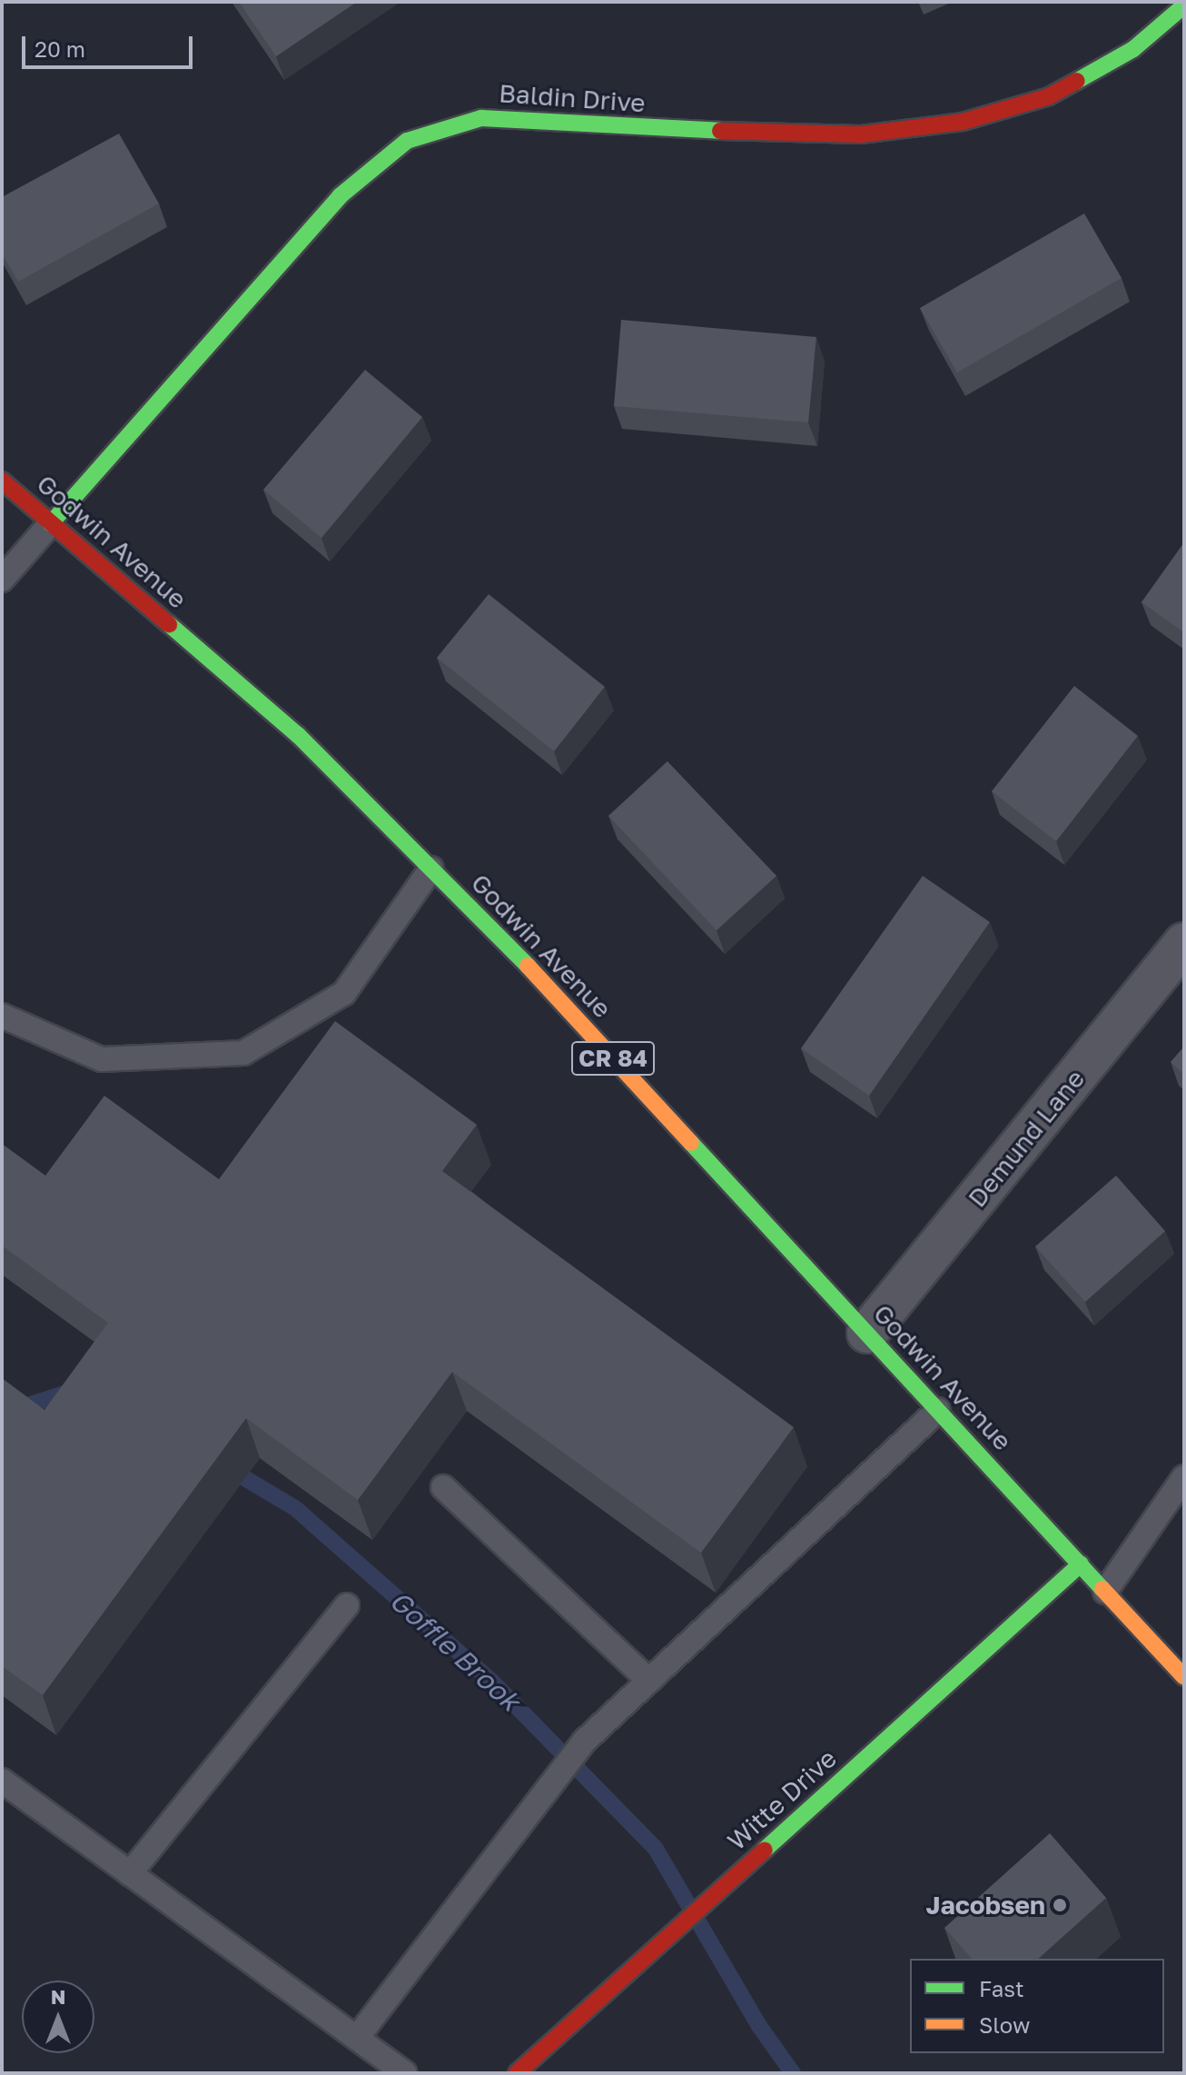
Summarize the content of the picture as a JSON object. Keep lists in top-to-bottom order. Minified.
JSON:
{"streets":{"street":["Baldin Drive","Godwin Avenue","CR 84","Demund Lane","Witte Drive"]},"crossings":[["Baldin Drive","Godwin Avenue"],["Godwin Avenue","Demund Lane"],["Godwin Avenue","Witte Drive"]],"water":["Goffle Brook"],"places":["Jacobsen"],"legend":["Fast","Slow"],"scale_bar":"20 m","north":"top"}
